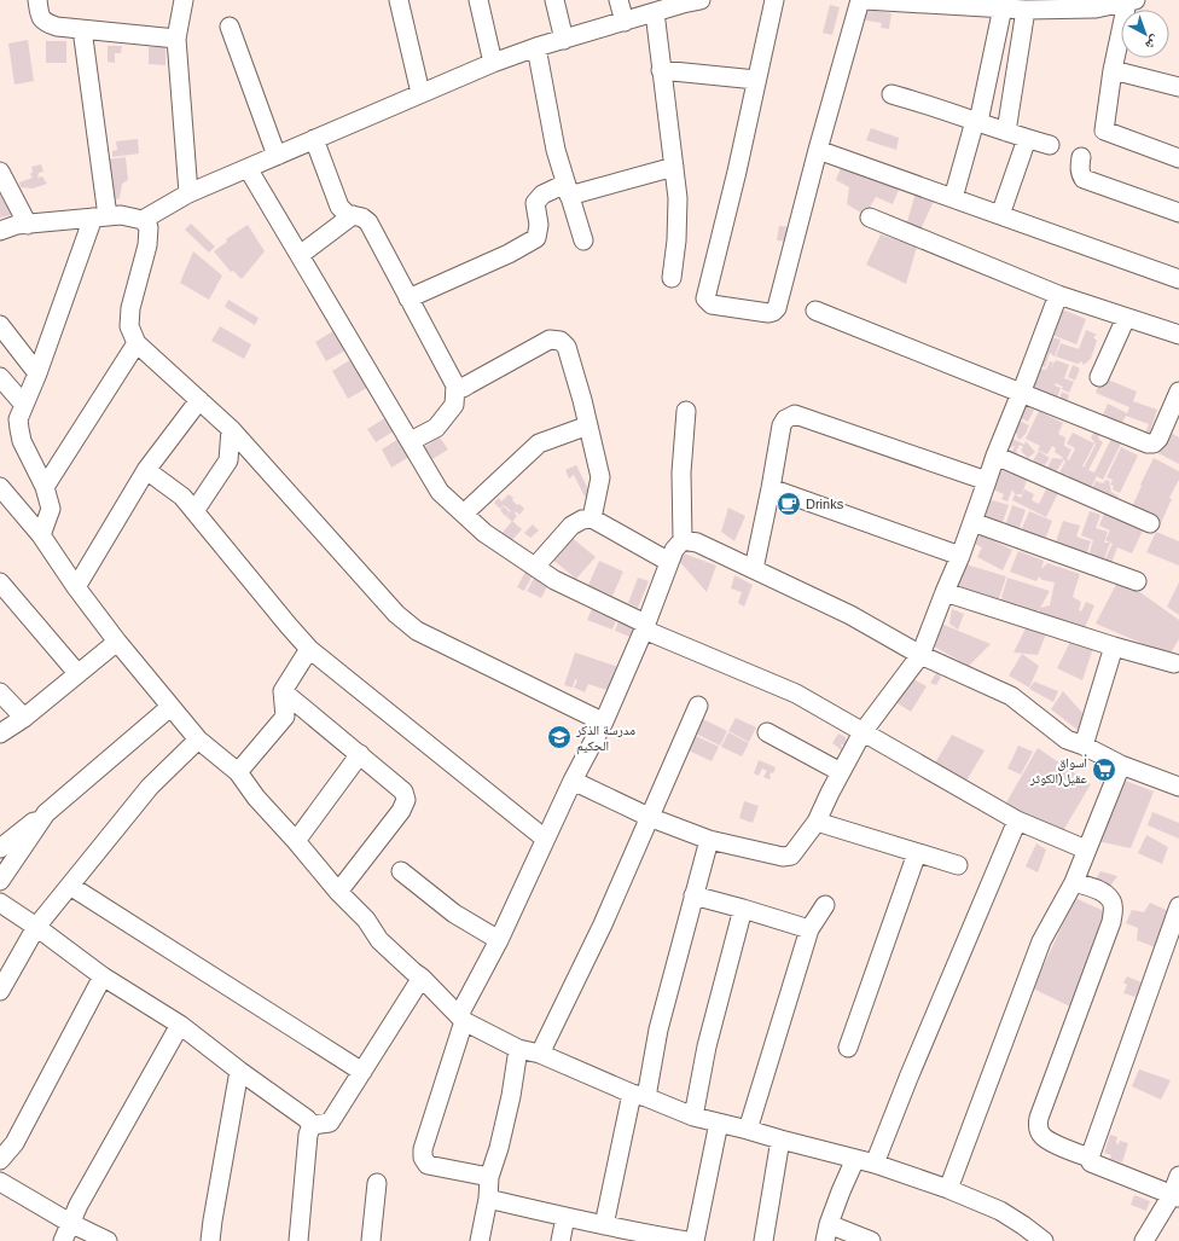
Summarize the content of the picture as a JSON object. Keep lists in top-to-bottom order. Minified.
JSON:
{"places":{"cafe":["Drinks"],"school or university":["مدرسة الذكر الحكيم"],"supermarket":["أسواق عقيل(الكوثر"]},"north":"bottom right"}
